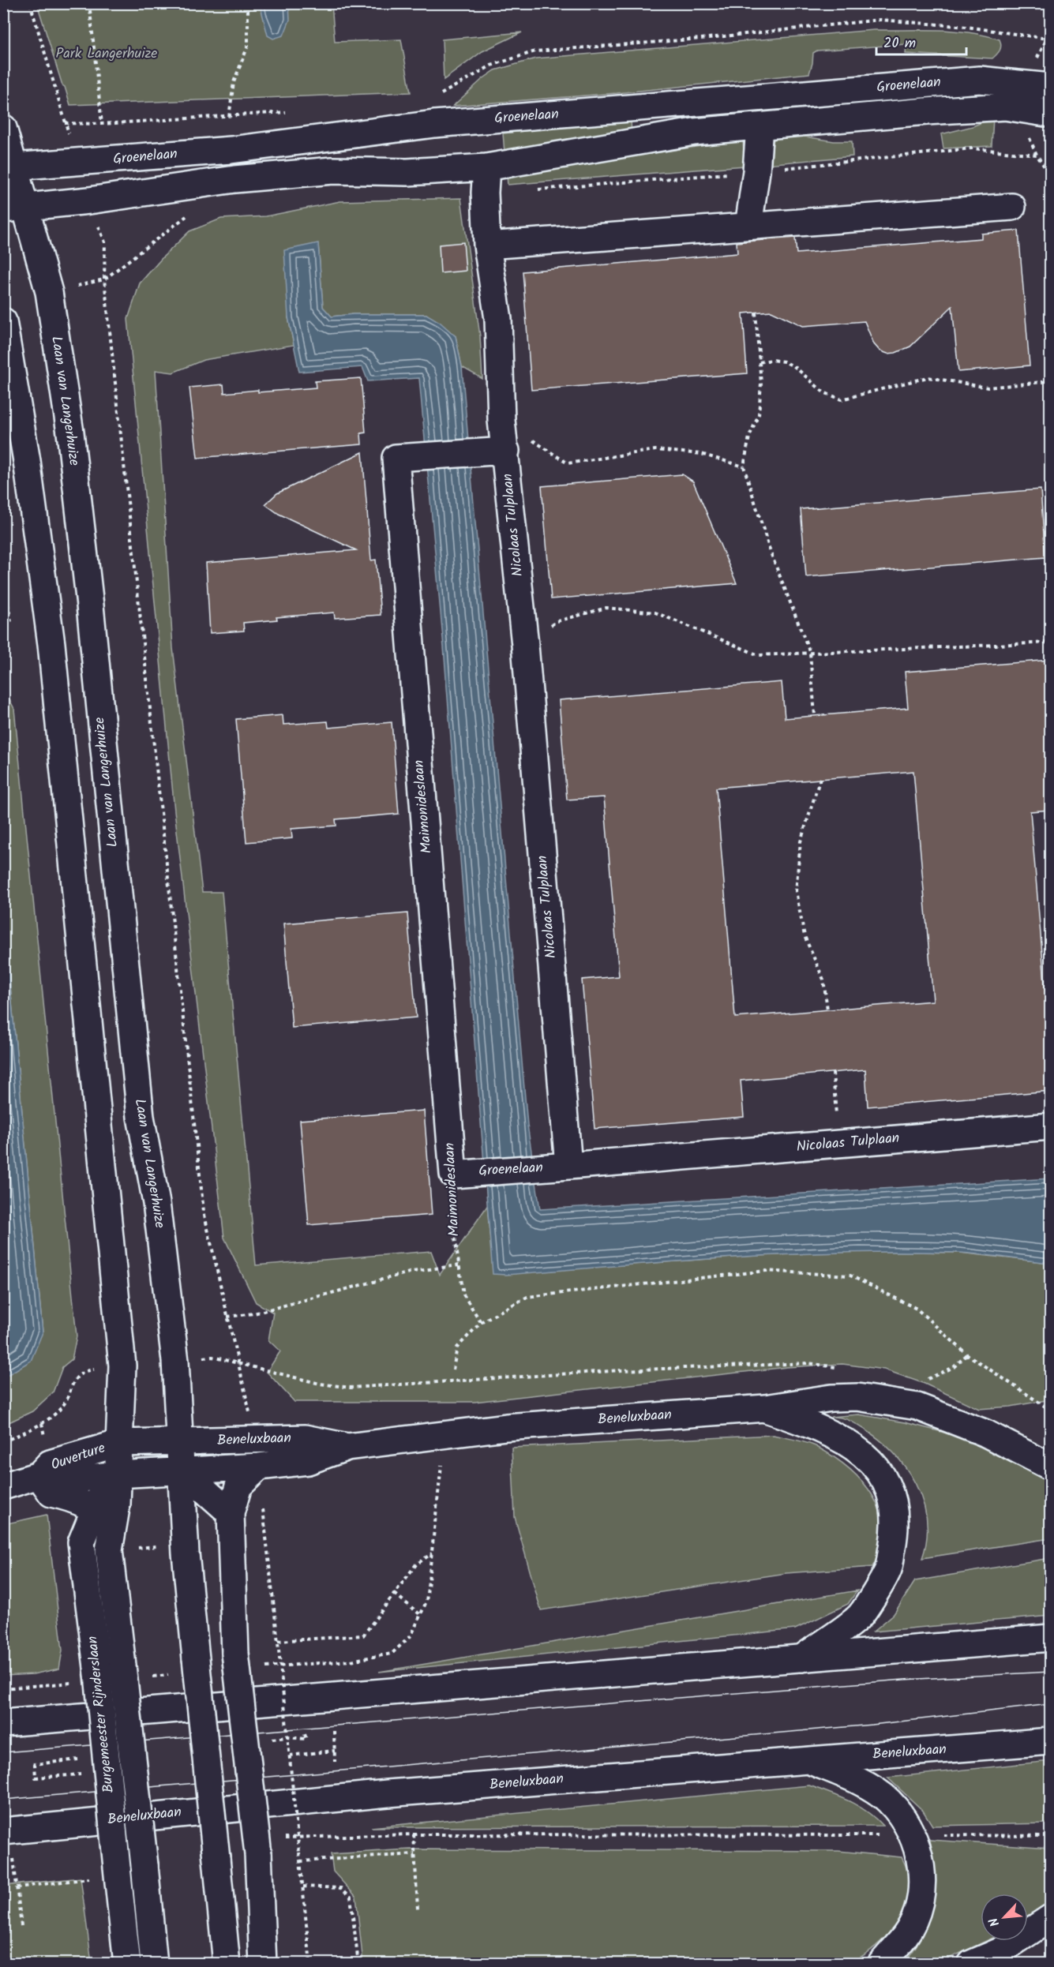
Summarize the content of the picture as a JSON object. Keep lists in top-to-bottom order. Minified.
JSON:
{"streets":{"main road":["Groenelaan","Laan van Langerhuize","Nicolaas Tulplaan","Maimonideslaan","Beneluxbaan","Ouverture","Burgemeester Rijnderslaan"]},"crossings":[["Groenelaan","Laan van Langerhuize"],["Groenelaan","Nicolaas Tulplaan"],["Groenelaan","Maimonideslaan"],["Laan van Langerhuize","Beneluxbaan"],["Nicolaas Tulplaan","Maimonideslaan"],["Beneluxbaan","Ouverture"],["Beneluxbaan","Burgemeester Rijnderslaan"],["Ouverture","Burgemeester Rijnderslaan"]],"parks":["Park Langerhuize"],"scale_bar":"20 m","north":"bottom left"}
